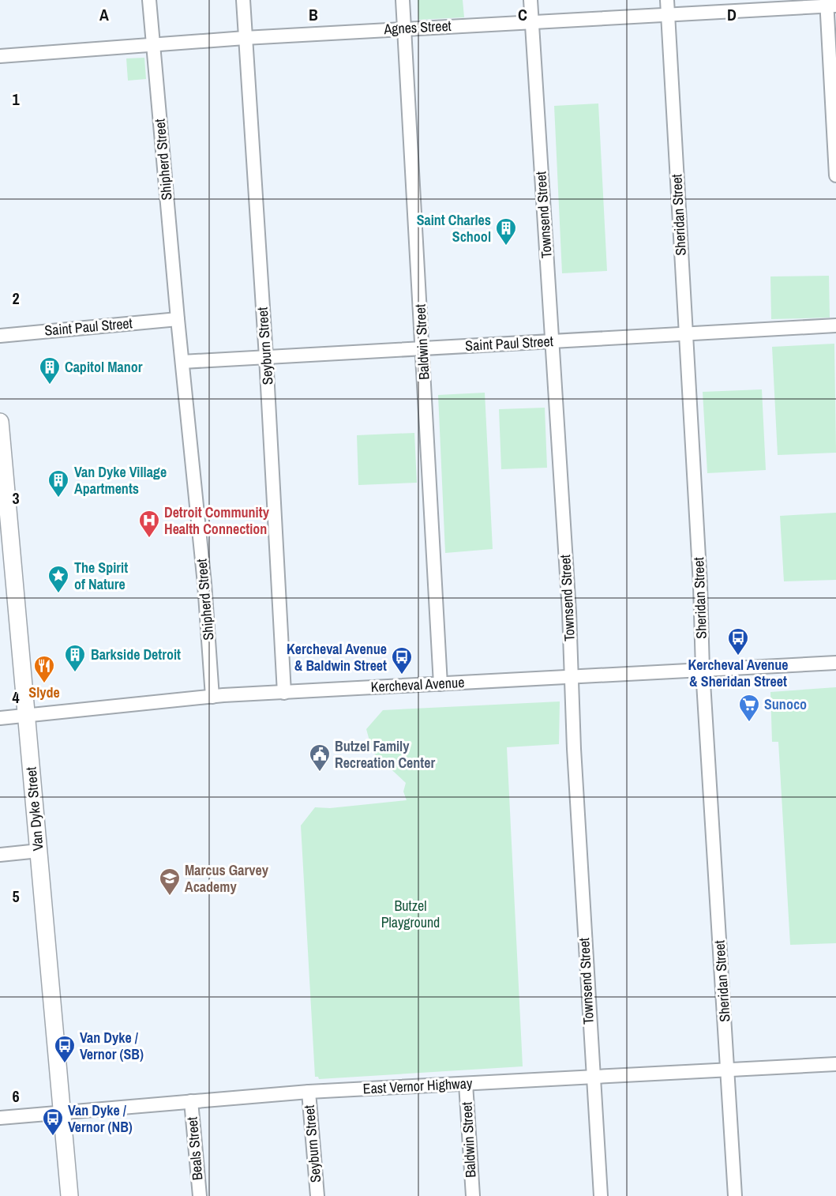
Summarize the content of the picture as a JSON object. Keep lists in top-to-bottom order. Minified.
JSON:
{"streets":{"main road":["Van Dyke Street"],"street":["Agnes Street","Shipherd Street","Townsend Street","Sheridan Street","Saint Paul Street","Baldwin Street","Seyburn Street","Kercheval Avenue","East Vernor Highway","Beals Street"]},"crossings":[["Agnes Street","Shipherd Street"],["Agnes Street","Townsend Street"],["Agnes Street","Sheridan Street"],["Agnes Street","Baldwin Street"],["Agnes Street","Seyburn Street"],["Shipherd Street","Saint Paul Street"],["Shipherd Street","Kercheval Avenue"],["Townsend Street","Saint Paul Street"],["Townsend Street","Kercheval Avenue"],["Townsend Street","East Vernor Highway"],["Sheridan Street","Saint Paul Street"],["Sheridan Street","Kercheval Avenue"],["Sheridan Street","East Vernor Highway"],["Saint Paul Street","Baldwin Street"],["Saint Paul Street","Seyburn Street"],["Baldwin Street","Kercheval Avenue"],["Baldwin Street","East Vernor Highway"],["Seyburn Street","Kercheval Avenue"],["Seyburn Street","East Vernor Highway"],["Kercheval Avenue","Van Dyke Street"],["Van Dyke Street","East Vernor Highway"],["East Vernor Highway","Beals Street"]],"parks":["Butzel Playground"],"places":{"building":["Saint Charles School","Capitol Manor","Van Dyke Village Apartments","Barkside Detroit"],"hospital":["Detroit Community Health Connection"],"place":["The Spirit of Nature"],"bus stop":["Kercheval Avenue & Sheridan Street","Kercheval Avenue & Baldwin Street","Van Dyke / Vernor (SB)","Van Dyke / Vernor (NB)"],"restaurant":["Slyde"],"supermarket":["Sunoco"],"public building":["Butzel Family Recreation Center"],"school or university":["Marcus Garvey Academy"]},"grid":{"columns":["A","B","C","D"],"rows":["1","2","3","4","5","6"]}}
